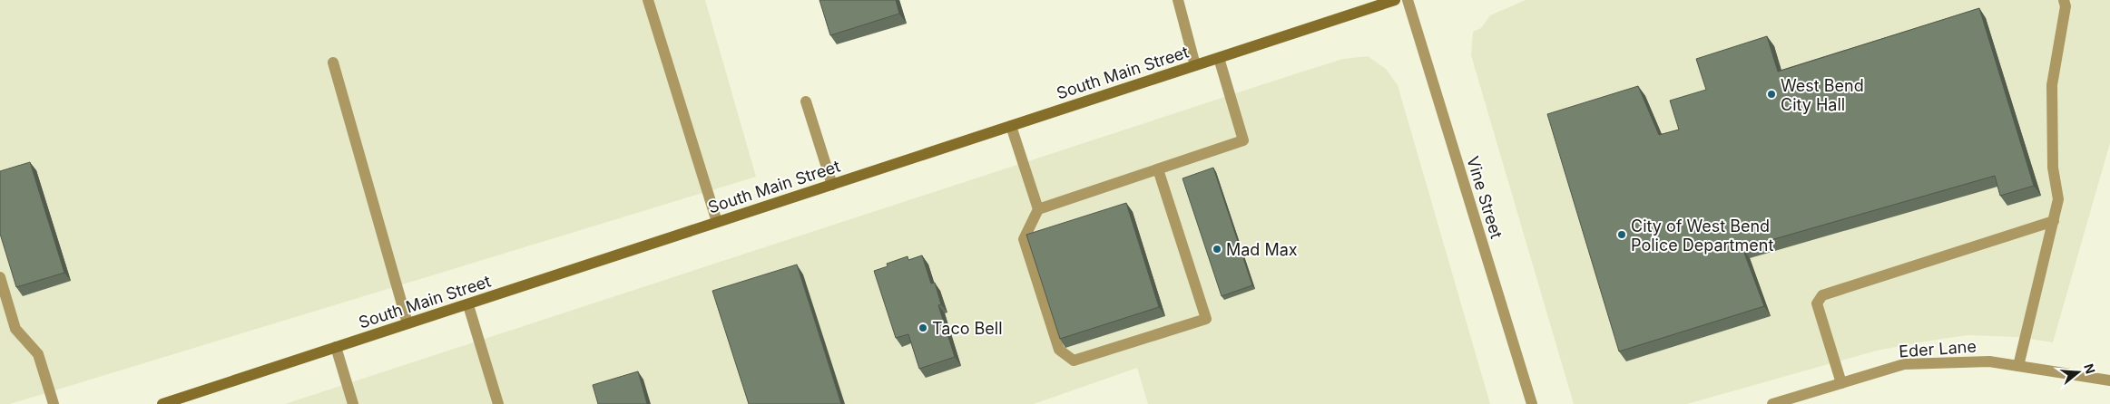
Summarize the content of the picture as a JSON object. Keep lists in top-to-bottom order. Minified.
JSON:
{"streets":{"main road":["South Main Street"],"street":["Vine Street","Eder Lane"]},"places":["West Bend City Hall","City of West Bend Police Department","Mad Max","Taco Bell"],"north":"right"}
